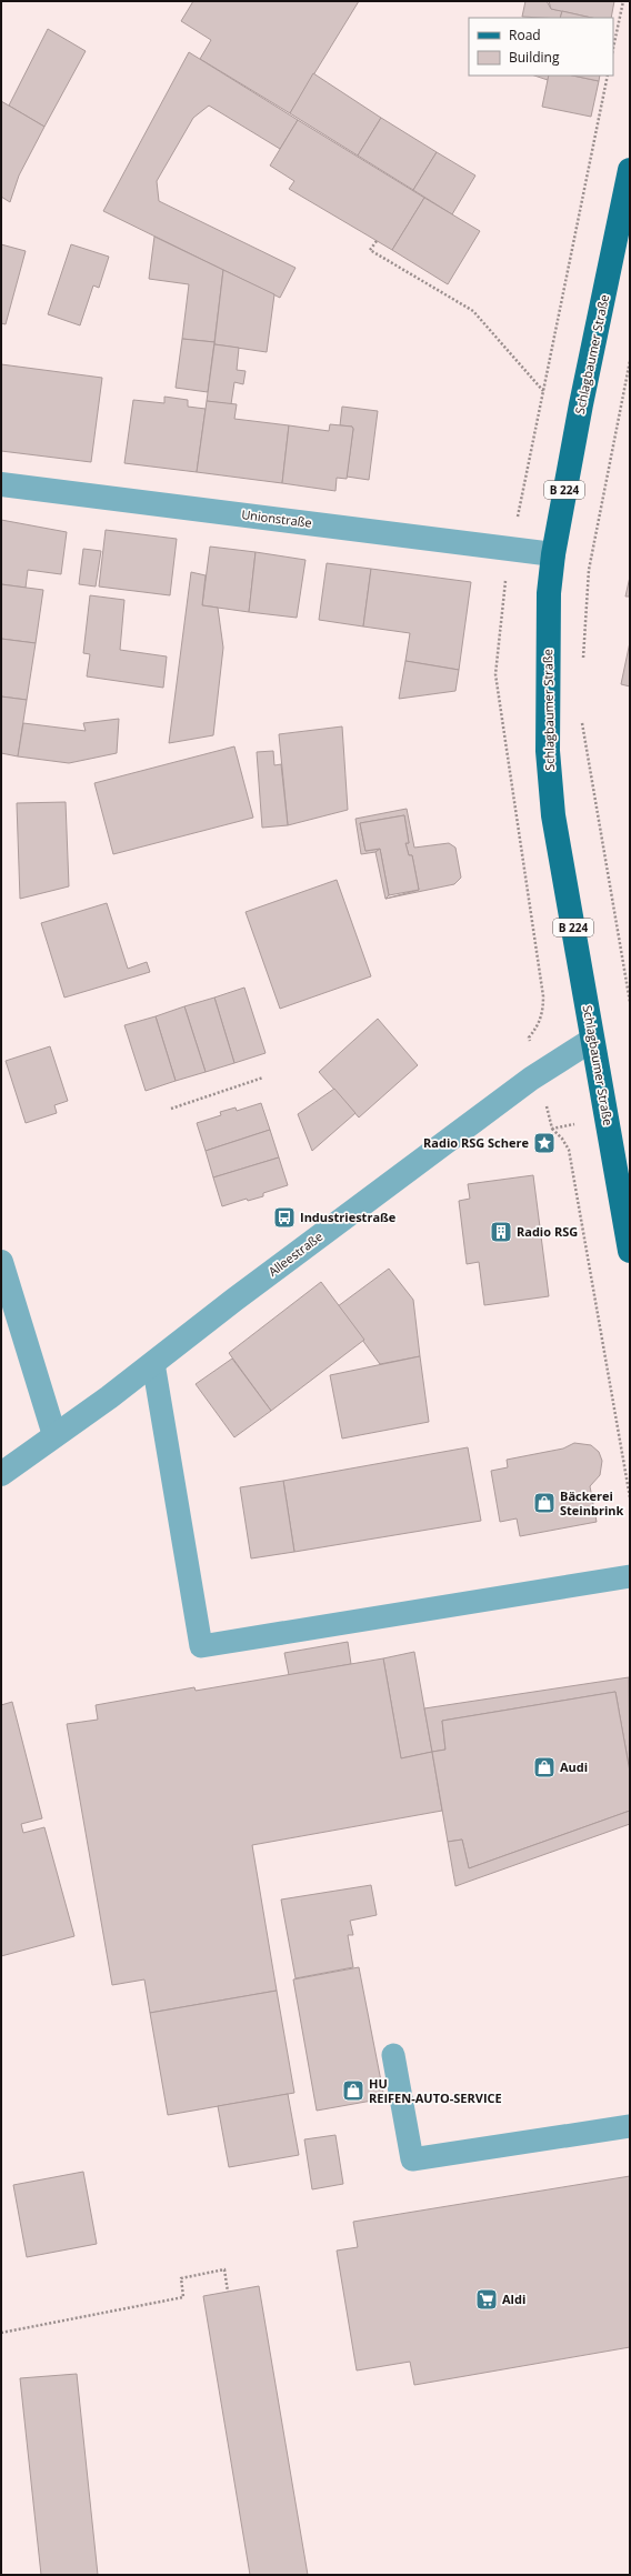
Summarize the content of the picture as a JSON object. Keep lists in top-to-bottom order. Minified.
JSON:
{"streets":{"main road":["Schlagbaumer Straße","B 224"],"street":["Unionstraße","Alleestraße"]},"crossings":[["Schlagbaumer Straße","Unionstraße"],["Schlagbaumer Straße","Alleestraße"]],"places":{"place":["Radio RSG Schere"],"bus stop":["Industriestraße"],"building":["Radio RSG"],"shop":["Bäckerei Steinbrink","Audi","HU REIFEN-AUTO-SERVICE"],"supermarket":["Aldi"]},"legend":["Road","Building"]}
